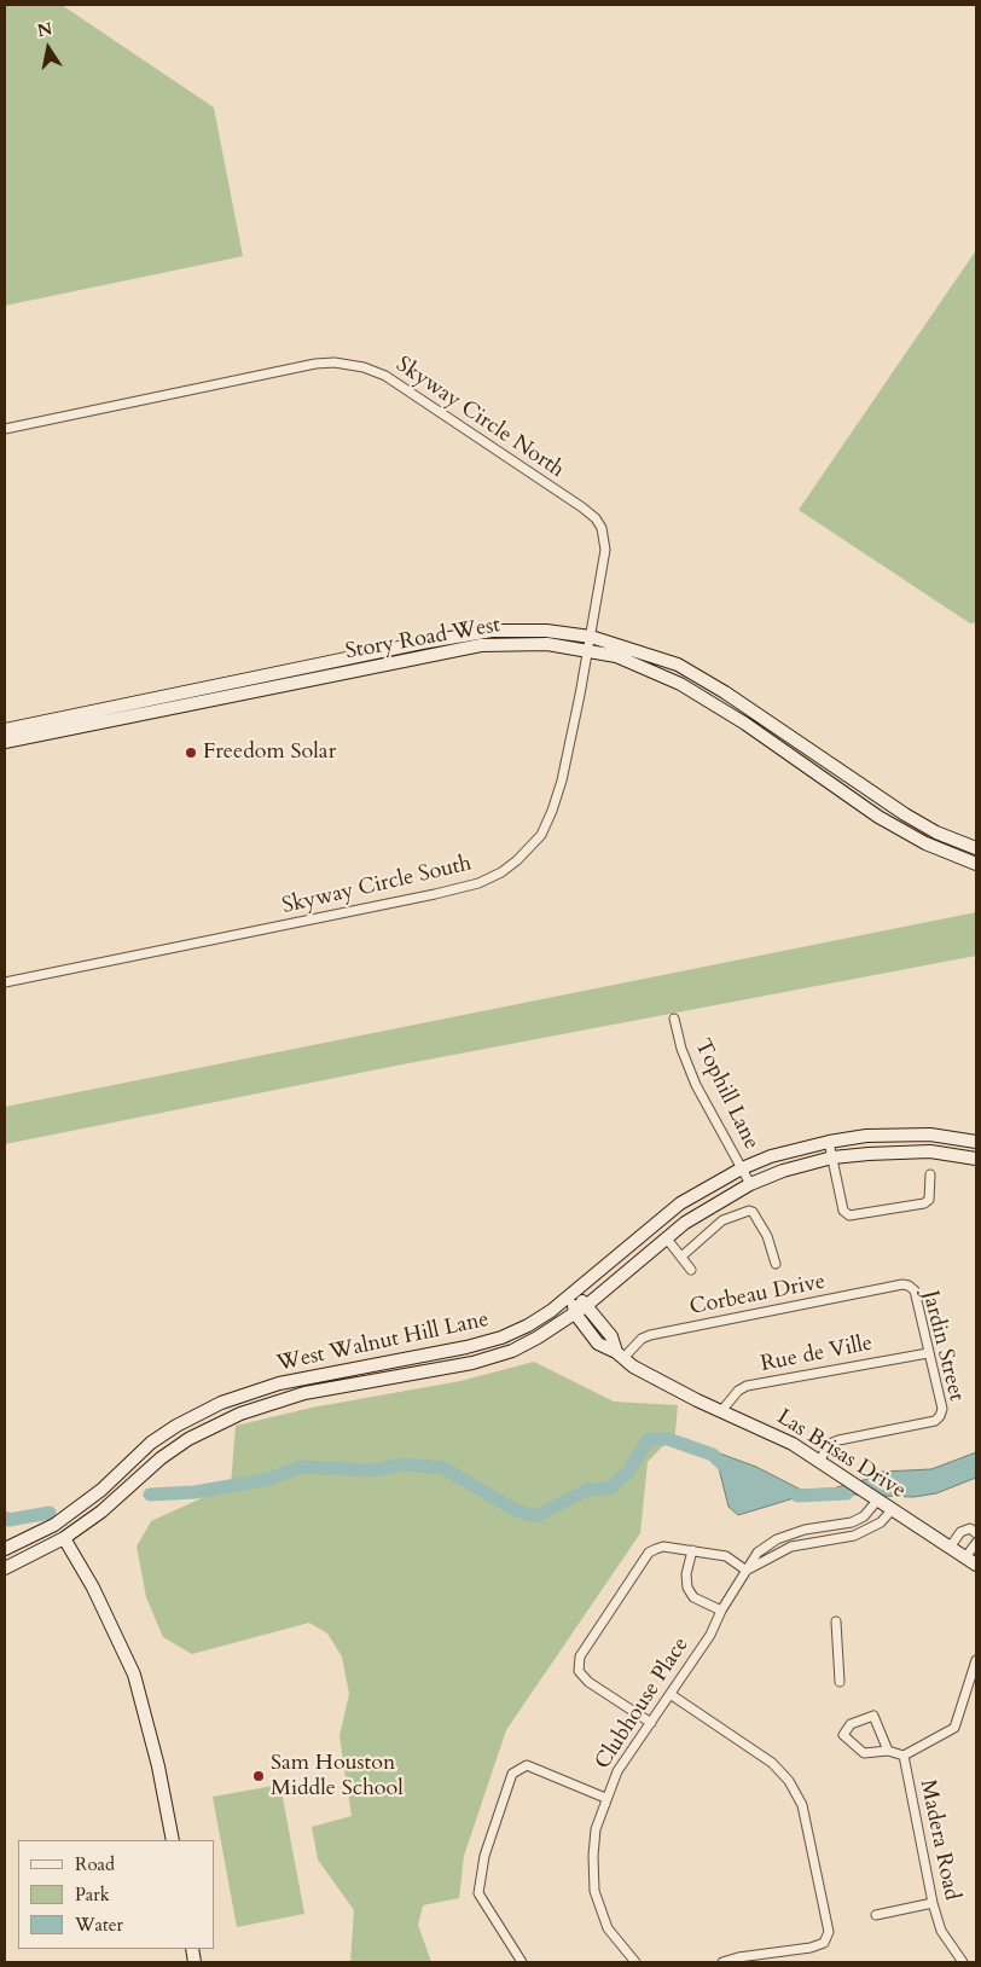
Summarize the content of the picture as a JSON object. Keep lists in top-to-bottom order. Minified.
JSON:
{"streets":{"street":["Skyway Circle North","Story Road West","Skyway Circle South","Tophill Lane","Corbeau Drive","West Walnut Hill Lane","Jardin Street","Rue de Ville","Las Brisas Drive","Clubhouse Place","Madera Road"]},"crossings":[["Skyway Circle North","Story Road West"],["Skyway Circle North","Skyway Circle South"],["Story Road West","Skyway Circle South"],["Tophill Lane","West Walnut Hill Lane"],["Corbeau Drive","Jardin Street"],["Corbeau Drive","Las Brisas Drive"],["West Walnut Hill Lane","Las Brisas Drive"],["Jardin Street","Rue de Ville"],["Jardin Street","Las Brisas Drive"],["Rue de Ville","Las Brisas Drive"],["Las Brisas Drive","Clubhouse Place"]],"places":["Freedom Solar","Sam Houston Middle School"],"legend":["Road","Park","Water"],"north":"top"}
